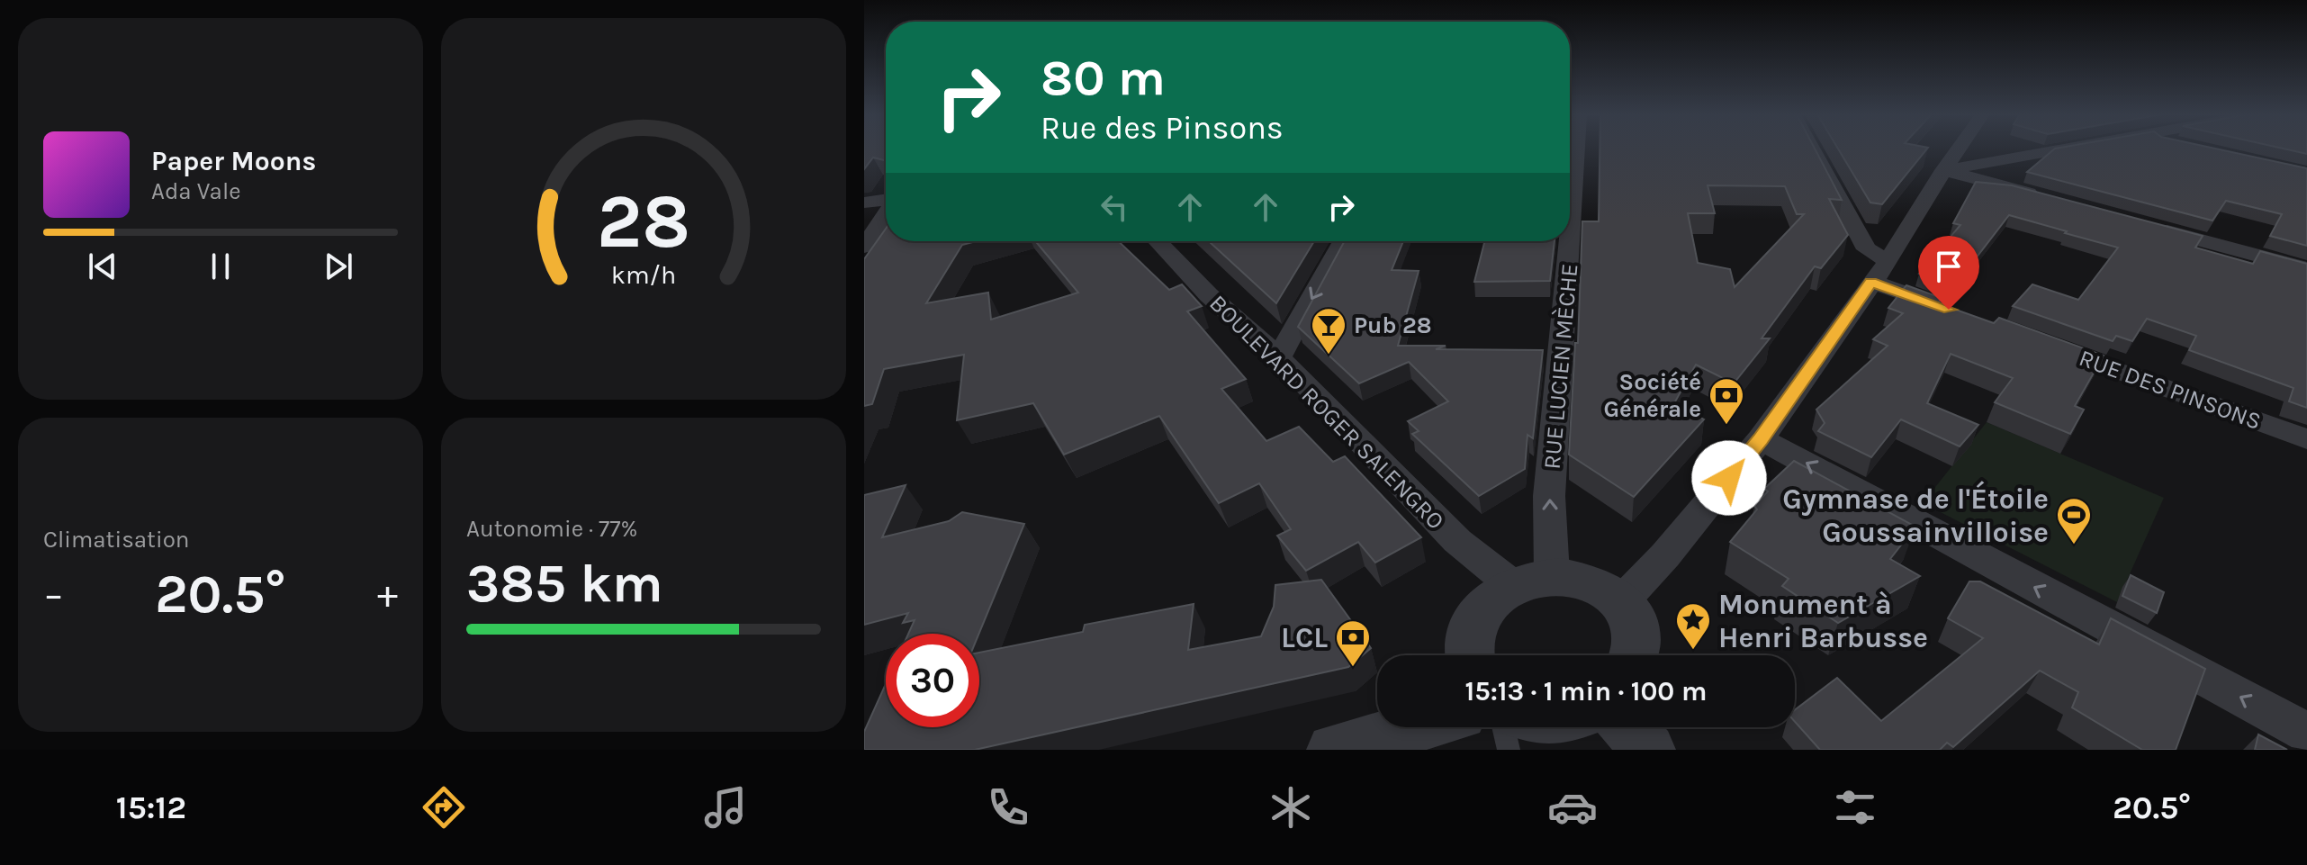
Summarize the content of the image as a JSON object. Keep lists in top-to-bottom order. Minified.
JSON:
{"streets":{"street":["RUE LUCIEN MÈCHE","RUE DES PINSONS","BOULEVARD ROGER SALENGRO"]},"crossings":[["RUE LUCIEN MÈCHE","BOULEVARD ROGER SALENGRO"]],"one_way":["RUE LUCIEN MÈCHE"],"places":{"bar":["Pub 28"],"bank":["Société Générale","LCL"],"sports":["Gymnase de l'Étoile Goussainvilloise"],"place":["Monument à Henri Barbusse"]},"page":{"turn":["80 m","Rue des Pinsons"],"song":["Paper Moons","Ada Vale"],"tile":["Climatisation",["Autonomie · 77%","385 km"]],"heat":["−","20.5°","+"],"limit":"30","trip":"15:13 · 1 min · 100 m","tabs":["15:12","20.5°"],"gauge":["28","km/h"]}}
